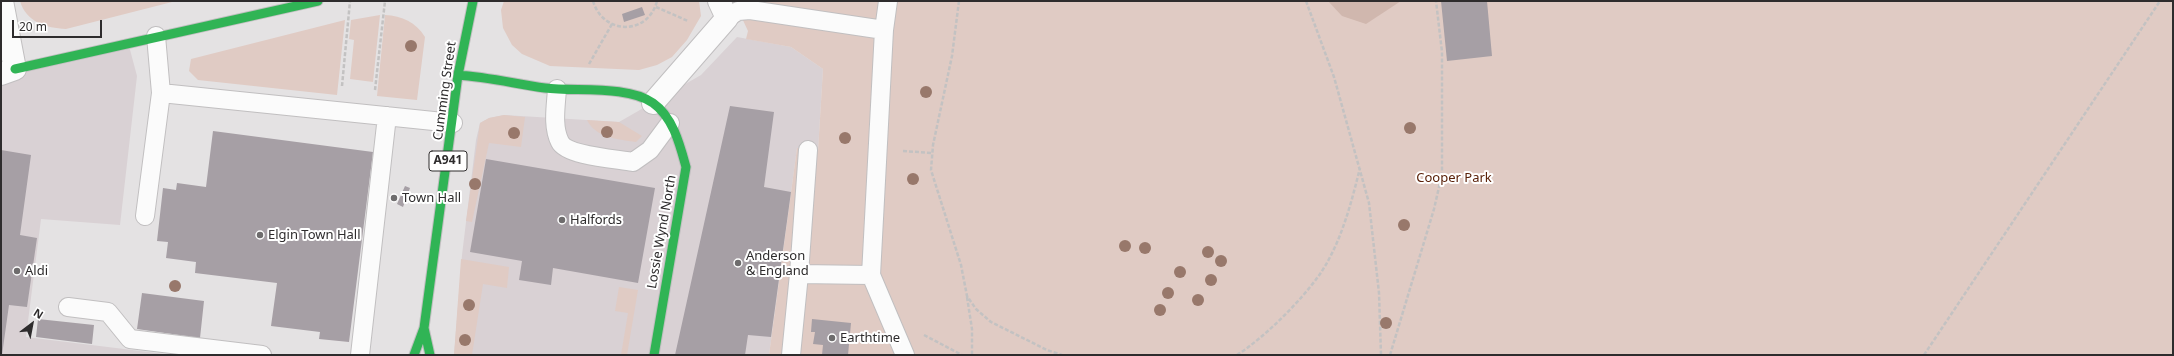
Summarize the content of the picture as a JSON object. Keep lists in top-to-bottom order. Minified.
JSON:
{"streets":{"street":["Cumming Street","A941","Lossie Wynd North"]},"crossings":[["Cumming Street","Lossie Wynd North"]],"parks":["Cooper Park"],"places":["Town Hall","Halfords","Elgin Town Hall","Anderson & England","Aldi","Earthtime"],"scale_bar":"20 m","north":"top right"}
